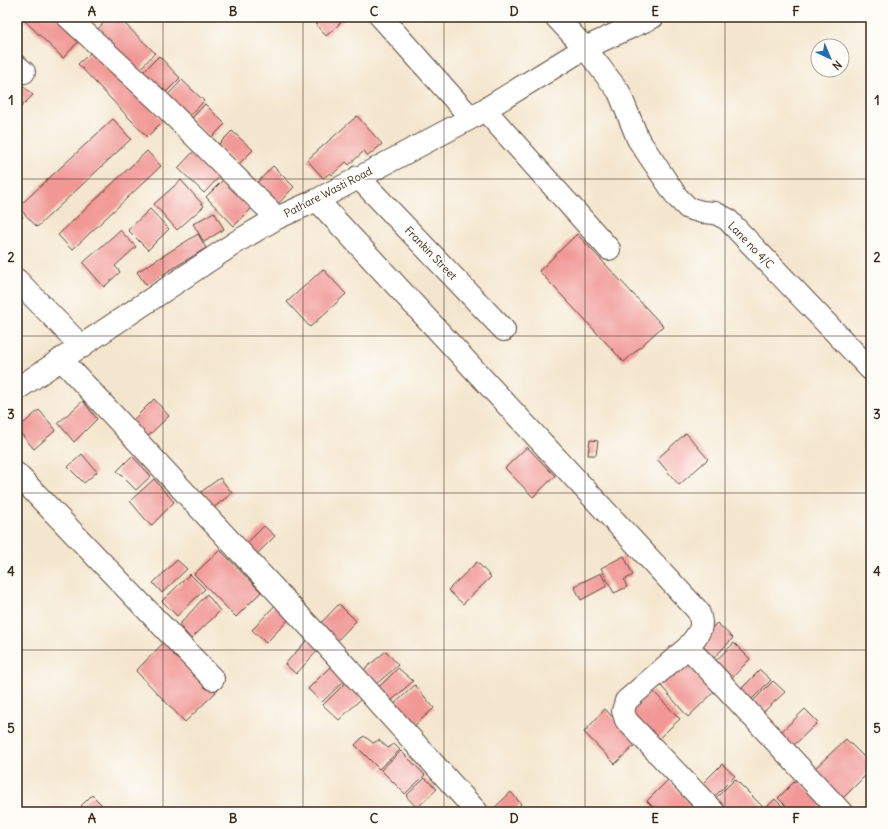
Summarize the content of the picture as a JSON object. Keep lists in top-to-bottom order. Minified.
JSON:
{"streets":{"street":["Pathare Wasti Road","Lane no 4/C","Frankin Street"]},"crossings":[["Pathare Wasti Road","Lane no 4/C"],["Pathare Wasti Road","Frankin Street"]],"north":"bottom right","grid":{"columns":["A","B","C","D","E","F"],"rows":["1","2","3","4","5"]}}
